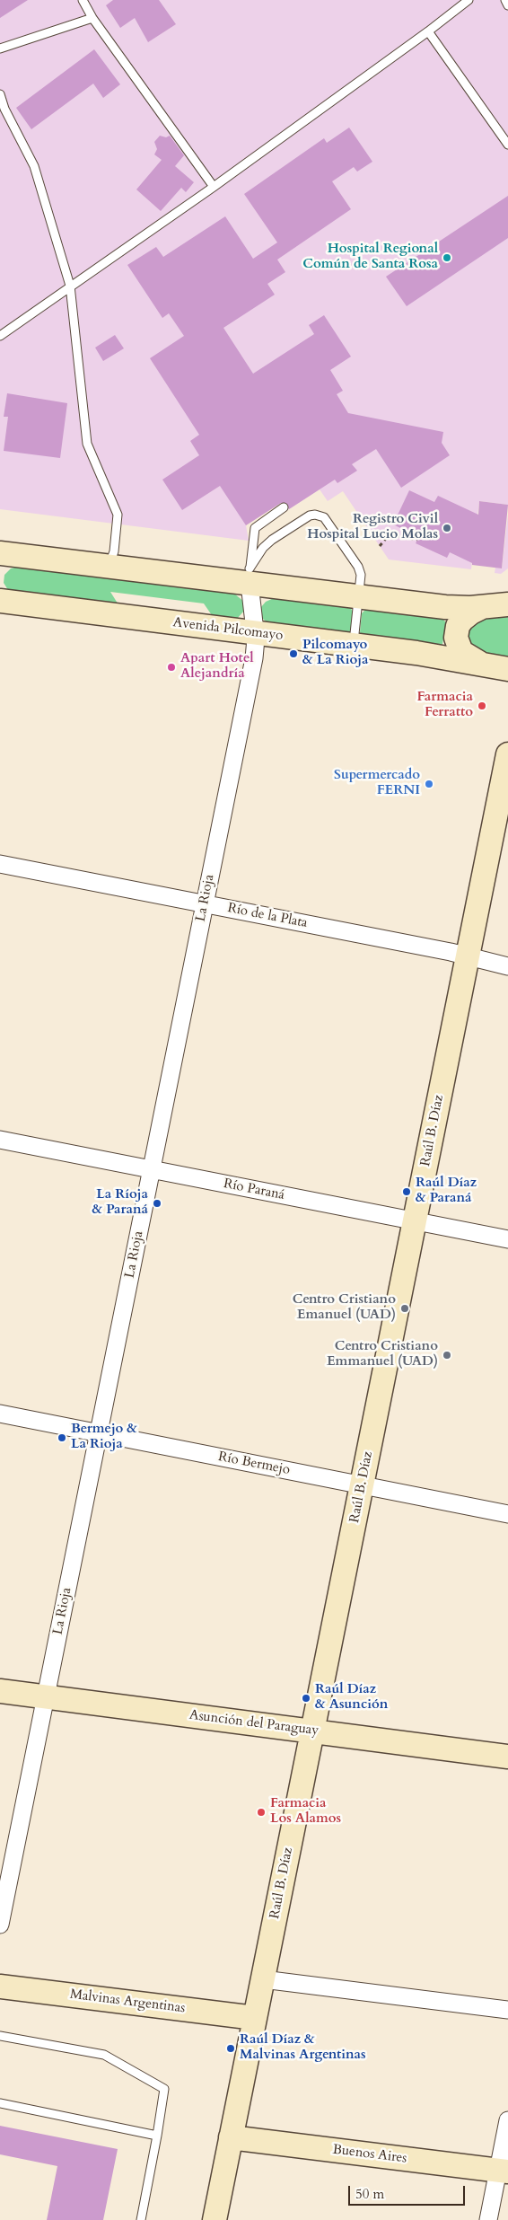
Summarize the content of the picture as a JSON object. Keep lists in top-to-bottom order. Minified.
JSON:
{"streets":{"street":["Avenida Pilcomayo","La Rioja","Río de la Plata","Raúl B. Díaz","Río Paraná","Río Bermejo","Asunción del Paraguay","Malvinas Argentinas","Buenos Aires"]},"crossings":[["Avenida Pilcomayo","La Rioja"],["La Rioja","Río de la Plata"],["La Rioja","Río Paraná"],["La Rioja","Río Bermejo"],["La Rioja","Asunción del Paraguay"],["Río de la Plata","Raúl B. Díaz"],["Raúl B. Díaz","Río Paraná"],["Raúl B. Díaz","Río Bermejo"],["Raúl B. Díaz","Asunción del Paraguay"],["Raúl B. Díaz","Malvinas Argentinas"],["Raúl B. Díaz","Buenos Aires"]],"places":["Hospital Regional Común de Santa Rosa","Registro Civil Hospital Lucio Molas","Pilcomayo & La Rioja","Apart Hotel Alejandría","Farmacia Ferratto","Supermercado FERNI","Raúl Díaz & Paraná","La Ríoja & Paraná","Centro Cristiano Emanuel (UAD)","Centro Cristiano Emmanuel (UAD)","Bermejo & La Rioja","Raúl Díaz & Asunción","Farmacia Los Alamos","Raúl Díaz & Malvinas Argentinas"],"scale_bar":"50 m"}
